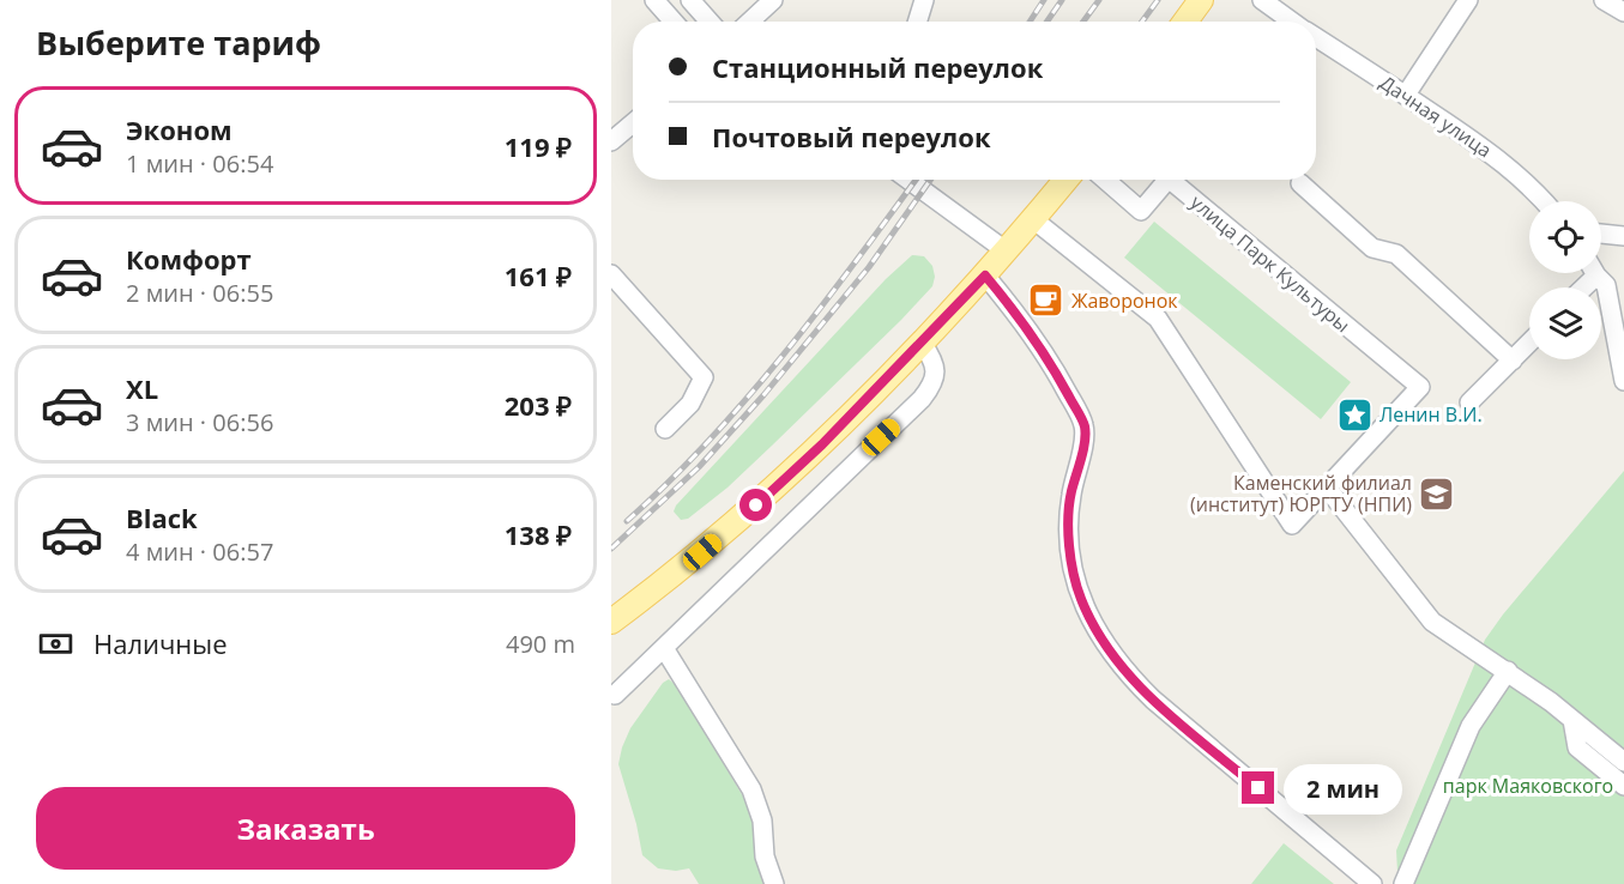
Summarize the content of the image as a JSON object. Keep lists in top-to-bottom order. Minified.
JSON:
{"streets":{"street":["Дачная улица","улица Парк Культуры"]},"parks":["парк Маяковского"],"places":{"cafe":["Жаворонок"],"place":["Ленин В.И."],"school or university":["Каменский филиал (институт) ЮРГТУ (НПИ)"]},"page":{"heading":"Выберите тариф","banner":["Станционный переулок","Почтовый переулок"],"list":[{"name":"Эконом","note":"1 мин · 06:54","value":"119 ₽"},{"name":"Комфорт","note":"2 мин · 06:55","value":"161 ₽"},{"name":"XL","note":"3 мин · 06:56","value":"203 ₽"},{"name":"Black","note":"4 мин · 06:57","value":"138 ₽"}],"pay":["Наличные","490 m"],"bubble":"2 мин","buttons":"Заказать"}}
